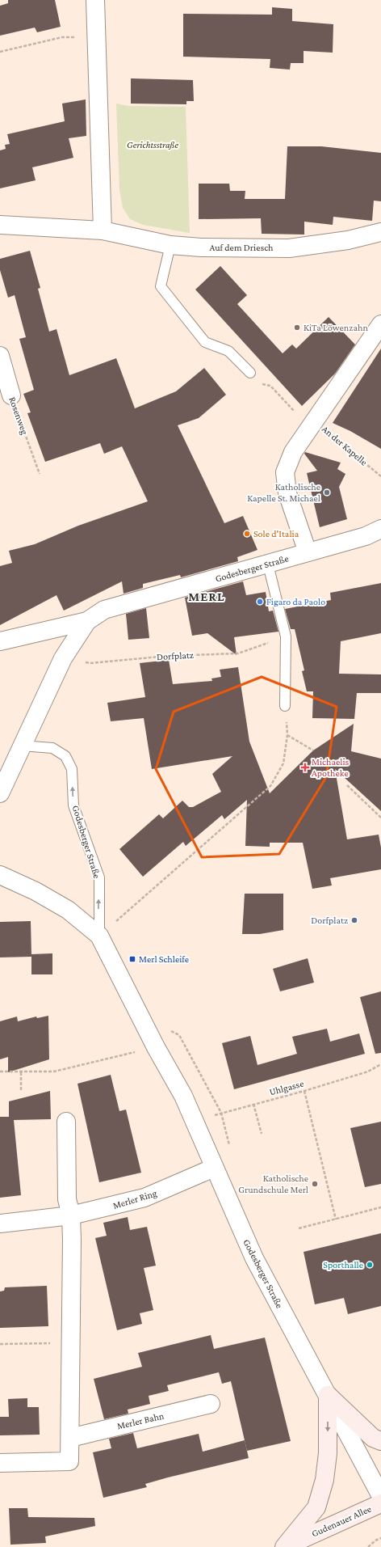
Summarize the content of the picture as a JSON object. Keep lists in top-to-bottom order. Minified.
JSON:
{"streets":{"main road":["Gudenauer Allee"],"street":["Auf dem Driesch","Rosenweg","An der Kapelle","Godesberger Straße","Merler Ring","Merler Bahn"],"path":["Dorfplatz","Uhlgasse"]},"crossings":[["An der Kapelle","Godesberger Straße"],["Godesberger Straße","Dorfplatz"],["Godesberger Straße","Uhlgasse"],["Godesberger Straße","Merler Ring"]],"districts":["MERL"],"parks":["Gerichtsstraße"],"places":{"other":["KiTa Löwenzahn","Katholische Kapelle St. Michael","Sole d'Italia","Figaro da Paolo","Dorfplatz","Katholische Grundschule Merl","Sporthalle"],"health":["Michaelis Apotheke"],"transit":["Merl Schleife"]}}
